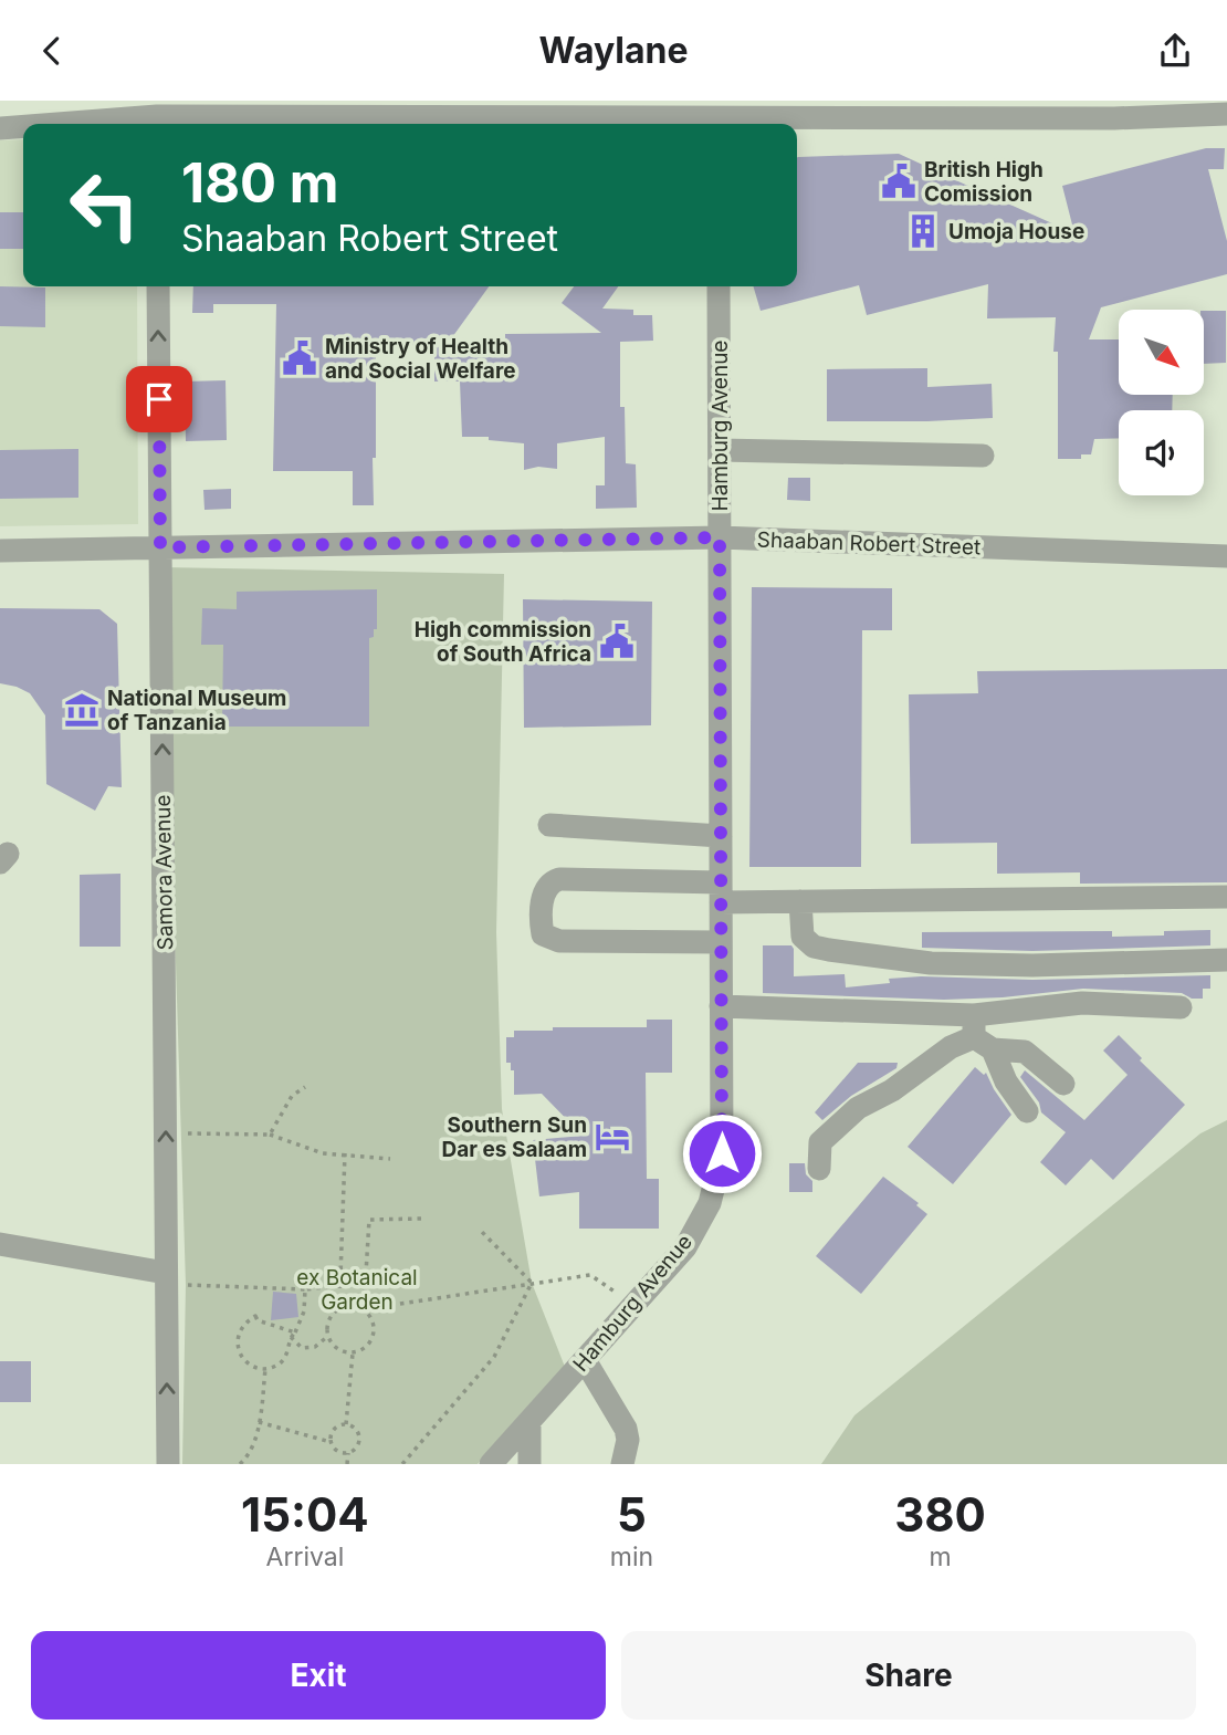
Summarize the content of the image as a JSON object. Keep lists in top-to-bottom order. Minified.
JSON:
{"streets":{"street":["Hamburg Avenue","Shaaban Robert Street","Samora Avenue"]},"crossings":[["Hamburg Avenue","Shaaban Robert Street"],["Shaaban Robert Street","Samora Avenue"]],"one_way":["Samora Avenue"],"parks":["ex Botanical Garden"],"places":{"public building":["British High Comission","Ministry of Health and Social Welfare","High commission of South Africa"],"building":["Umoja House"],"museum":["National Museum of Tanzania"],"hotel":["Southern Sun Dar es Salaam"]},"north":"bottom right","page":{"header":"Waylane","turn":["180 m","Shaaban Robert Street"],"eta":["15:04","Arrival","5","min","380","m"],"buttons":["Exit","Share"]}}
